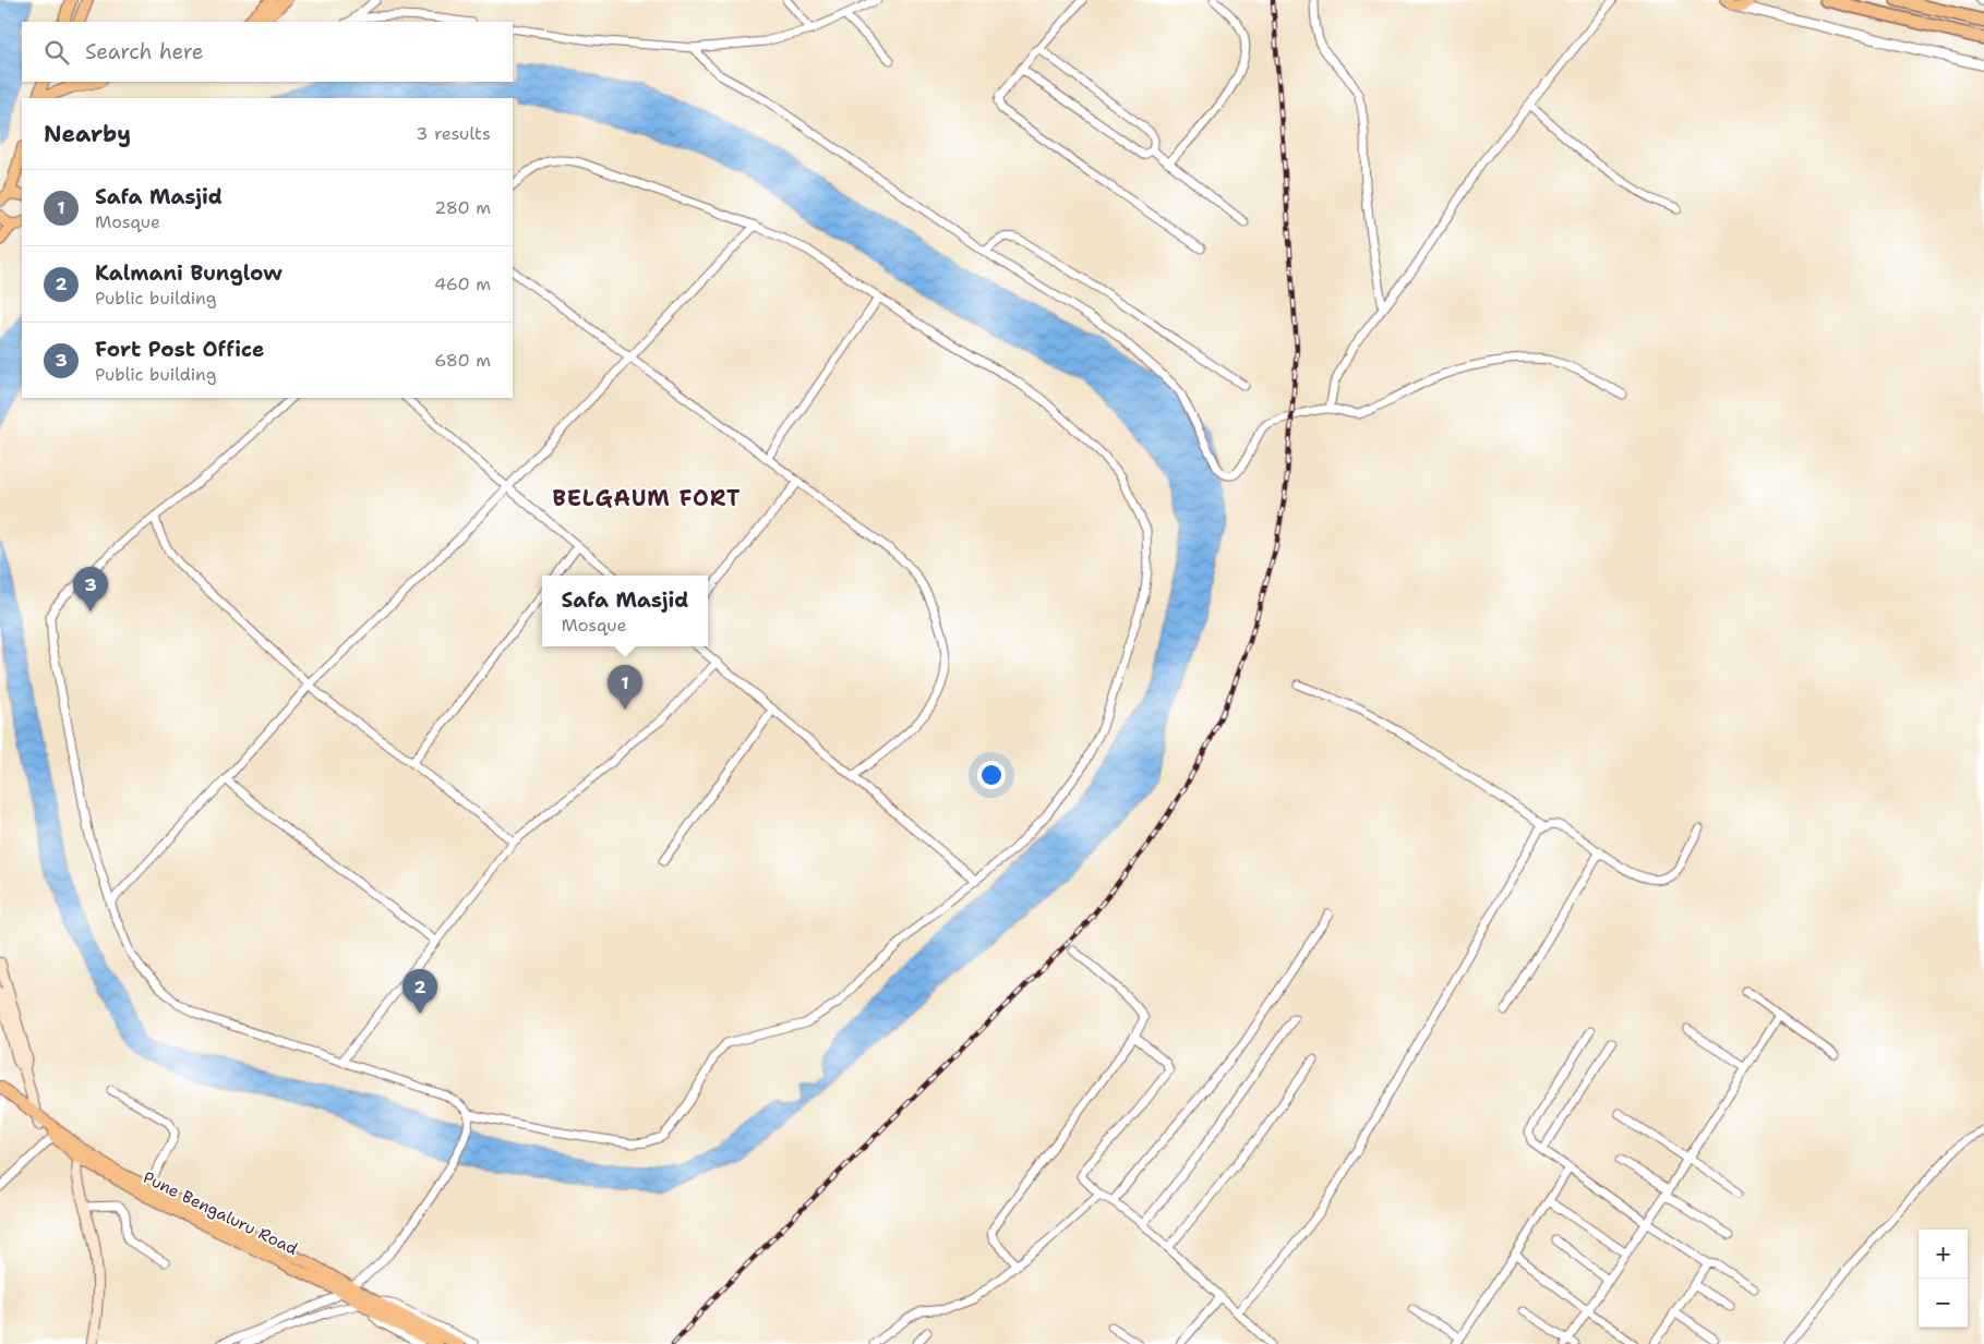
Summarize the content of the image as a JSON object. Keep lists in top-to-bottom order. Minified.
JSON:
{"streets":{"main road":["Pune Bengaluru Road"]},"districts":["BELGAUM FORT"],"page":{"search":"Search here","heading":["Nearby","3 results"],"list":[{"mark":"1","name":"Safa Masjid","note":"Mosque","value":"280 m"},{"mark":"2","name":"Kalmani Bunglow","note":"Public building","value":"460 m"},{"mark":"3","name":"Fort Post Office","note":"Public building","value":"680 m"}],"pins":["3","1","2"],"popup":["Safa Masjid","Mosque"],"map_buttons":["+","−"]}}
